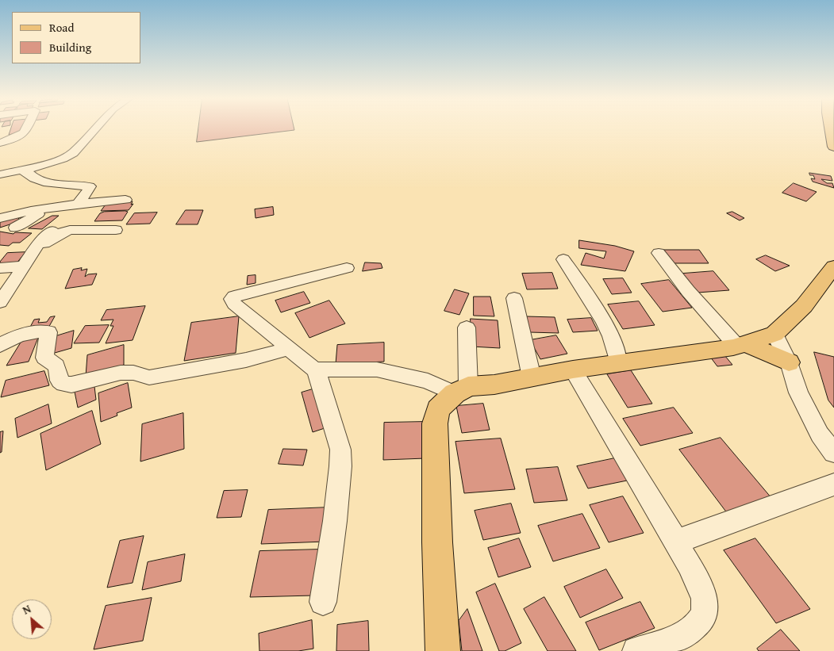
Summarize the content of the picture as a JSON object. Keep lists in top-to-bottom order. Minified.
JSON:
{"legend":["Road","Building"],"north":"top left"}
